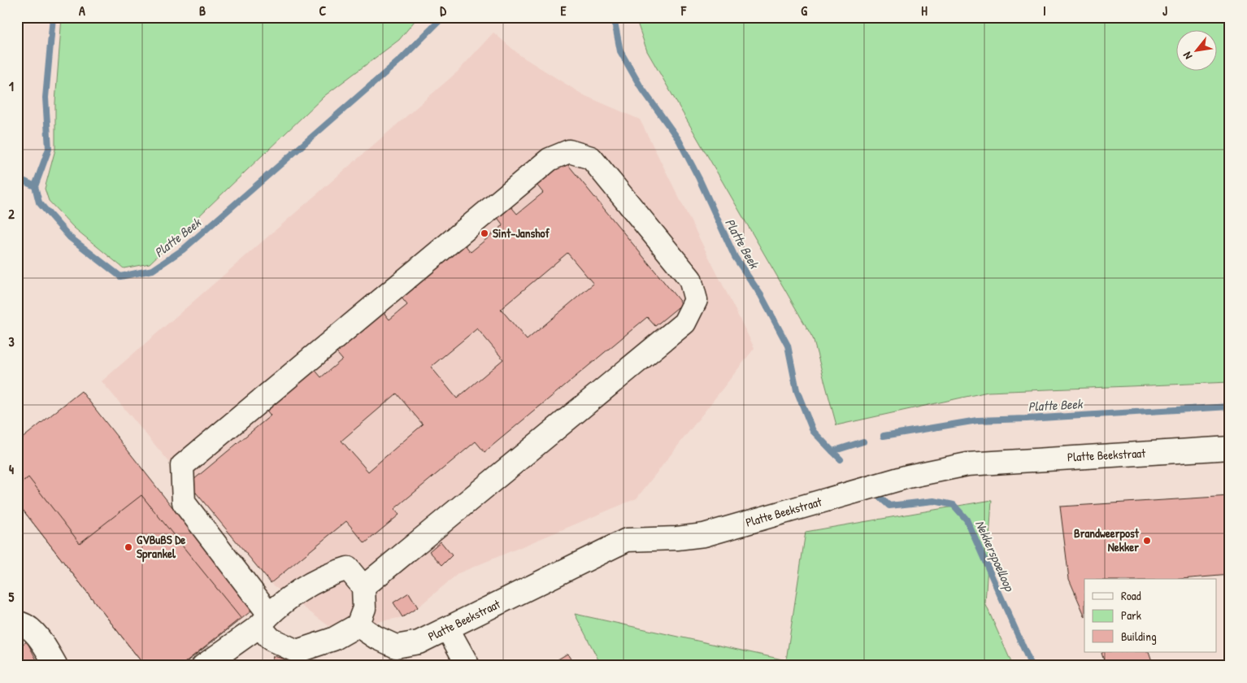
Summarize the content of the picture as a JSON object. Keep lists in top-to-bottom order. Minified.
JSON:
{"streets":{"street":["Platte Beekstraat"]},"water":["Platte Beek","Nekkerspoelloop"],"places":["Sint-Janshof","Brandweerpost Nekker","GVBuBS De Sprankel"],"legend":["Road","Park","Building"],"north":"bottom left","grid":{"columns":["A","B","C","D","E","F","G","H","I","J"],"rows":["1","2","3","4","5"]}}
